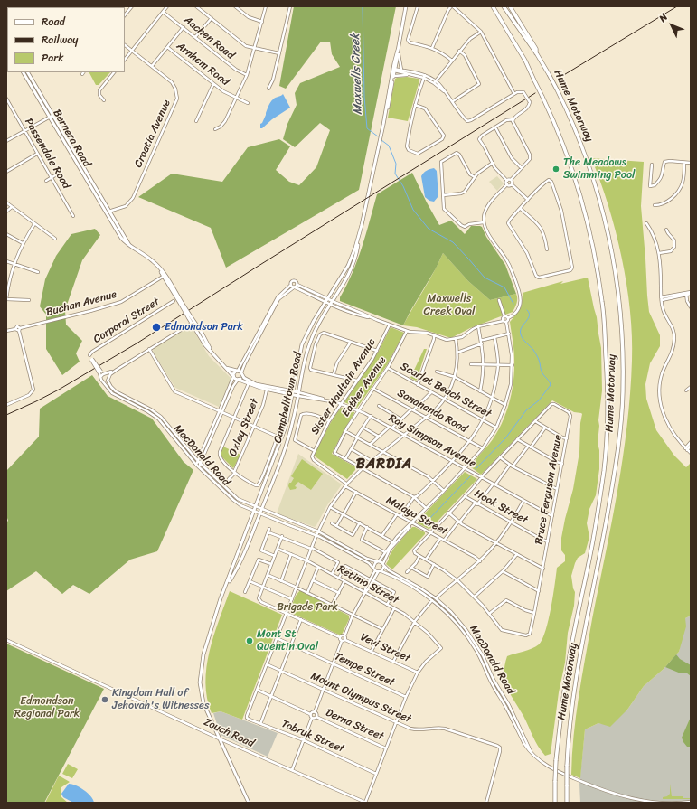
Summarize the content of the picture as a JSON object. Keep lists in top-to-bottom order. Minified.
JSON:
{"streets":{"highway":["Hume Motorway"],"main road":["Bernera Road","Campbelltown Road"],"street":["Aachen Road","Arnhem Road","Croatia Avenue","Passendale Road","Buchan Avenue","Corporal Street","Sister Haultain Avenue","Eather Avenue","Scarlet Beach Street","Sanananda Road","Oxley Street","Ray Simpson Avenue","MacDonald Road","Bruce Ferguson Avenue","Hook Street","Malaya Street","Retimo Street","Vevi Street","Tempe Street","Mount Olympus Street","Derna Street","Zouch Road","Tobruk Street"]},"crossings":[["Croatia Avenue","Bernera Road"],["Bernera Road","Corporal Street"],["Sister Haultain Avenue","Ray Simpson Avenue"],["Sister Haultain Avenue","Malaya Street"],["Eather Avenue","Scarlet Beach Street"],["Eather Avenue","Sanananda Road"],["Eather Avenue","Ray Simpson Avenue"],["Campbelltown Road","Ray Simpson Avenue"],["Campbelltown Road","MacDonald Road"],["Campbelltown Road","Zouch Road"],["Ray Simpson Avenue","Bruce Ferguson Avenue"],["Bruce Ferguson Avenue","Hook Street"],["Bruce Ferguson Avenue","Malaya Street"],["Retimo Street","Vevi Street"],["Derna Street","Tobruk Street"]],"districts":["BARDIA"],"water":["Maxwells Creek"],"parks":["Maxwells Creek Oval","Brigade Park","Edmondson Regional Park"],"places":["The Meadows Swimming Pool","Edmondson Park","Mont St Quentin Oval","Kingdom Hall of Jehovah's Witnesses"],"legend":["Road","Railway","Park"],"north":"top left"}
